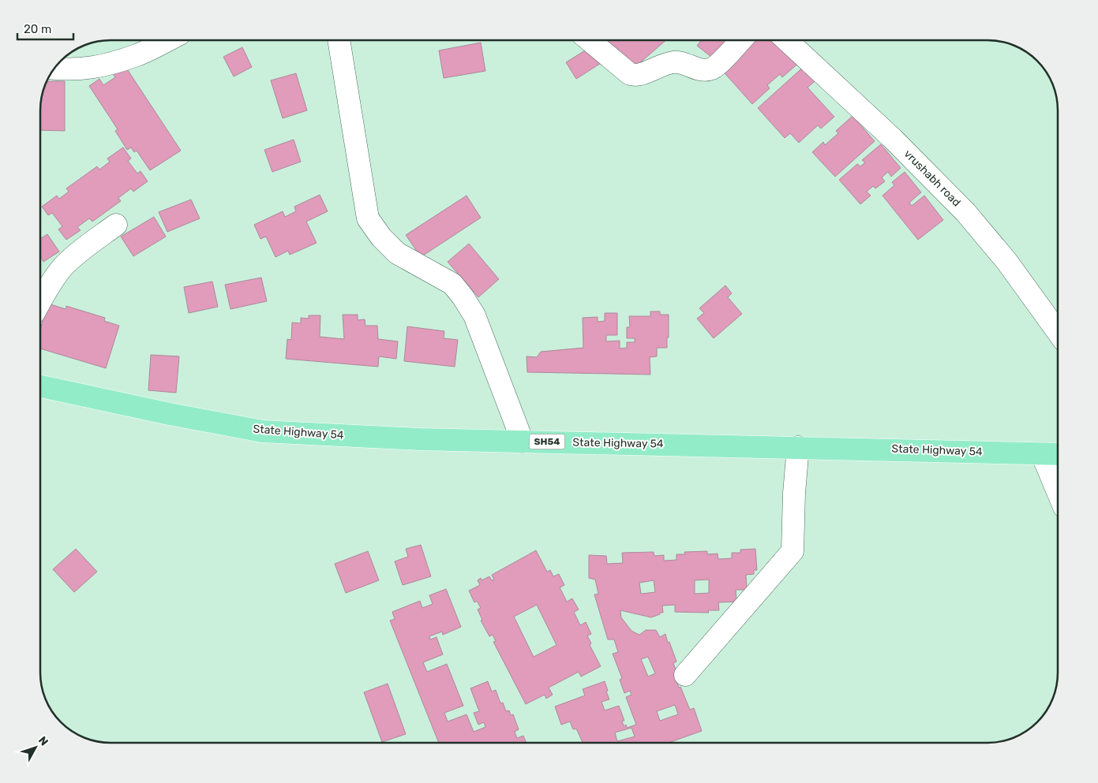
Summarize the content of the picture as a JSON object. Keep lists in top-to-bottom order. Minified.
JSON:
{"streets":{"main road":["State Highway 54","SH54"],"street":["vrushabh road"]},"scale_bar":"20 m","north":"top right"}
